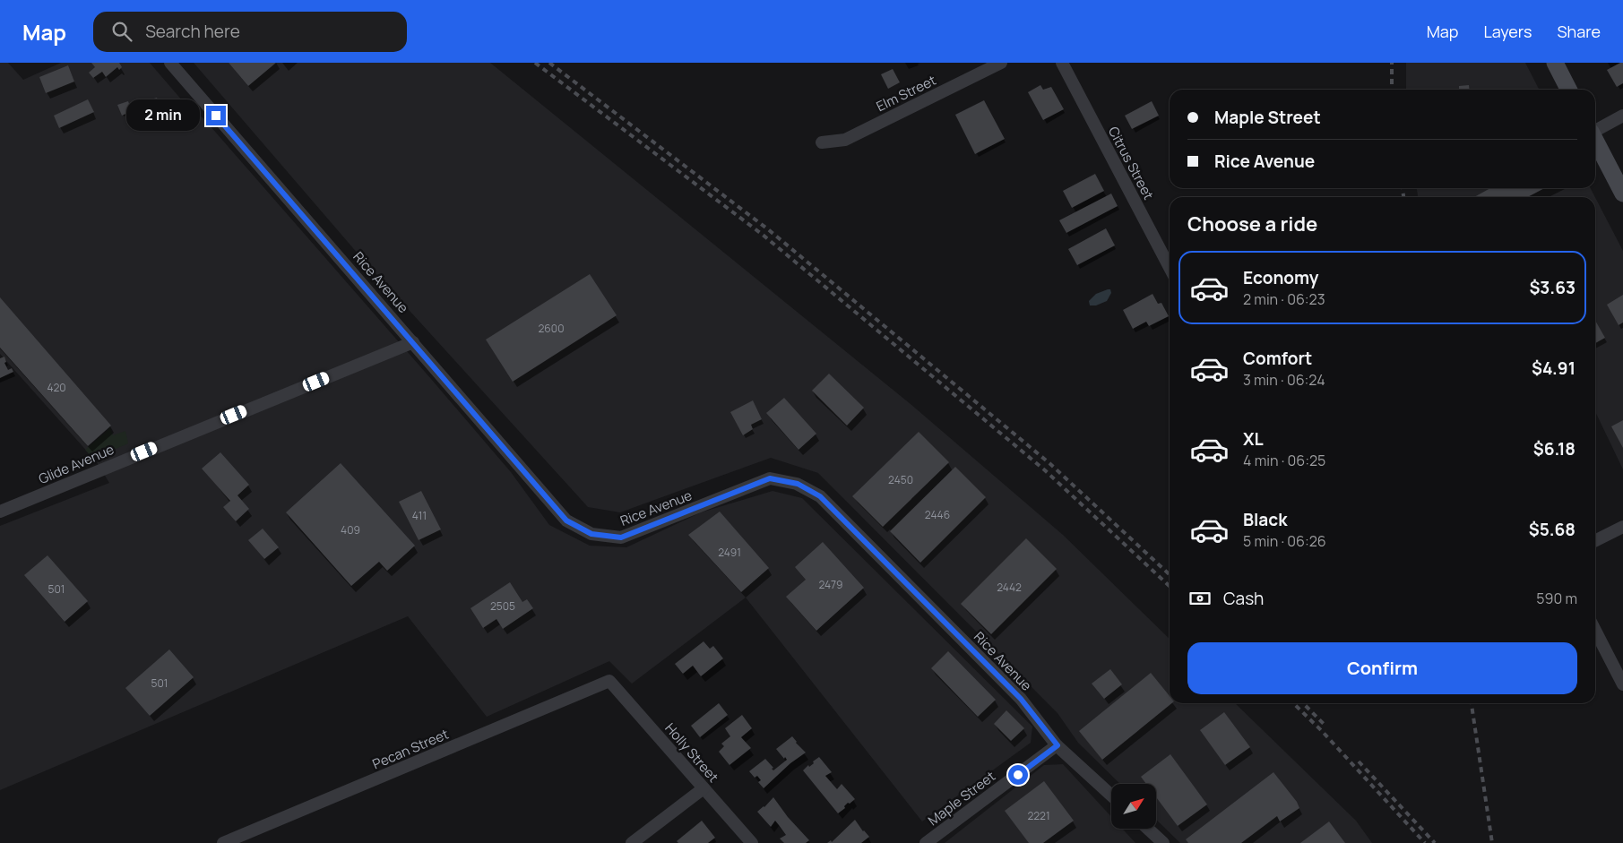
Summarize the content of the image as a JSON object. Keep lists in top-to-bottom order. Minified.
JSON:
{"streets":{"street":["Elm Street","Citrus Street","Rice Avenue","Glide Avenue","Pecan Street","Holly Street","Maple Street"]},"crossings":[["Rice Avenue","Glide Avenue"],["Rice Avenue","Maple Street"],["Pecan Street","Holly Street"]],"house_numbers":["2600","420","2450","2446","411","409","2491","2479","2442","501","2505","501","2221"],"north":"top right","page":{"header":"Map","search":"Search here","nav":["Map","Layers","Share"],"banner":["Maple Street","Rice Avenue"],"bubble":"2 min","heading":"Choose a ride","list":[{"name":"Economy","note":"2 min · 06:23","value":"$3.63"},{"name":"Comfort","note":"3 min · 06:24","value":"$4.91"},{"name":"XL","note":"4 min · 06:25","value":"$6.18"},{"name":"Black","note":"5 min · 06:26","value":"$5.68"}],"pay":["Cash","590 m"],"buttons":"Confirm"}}
